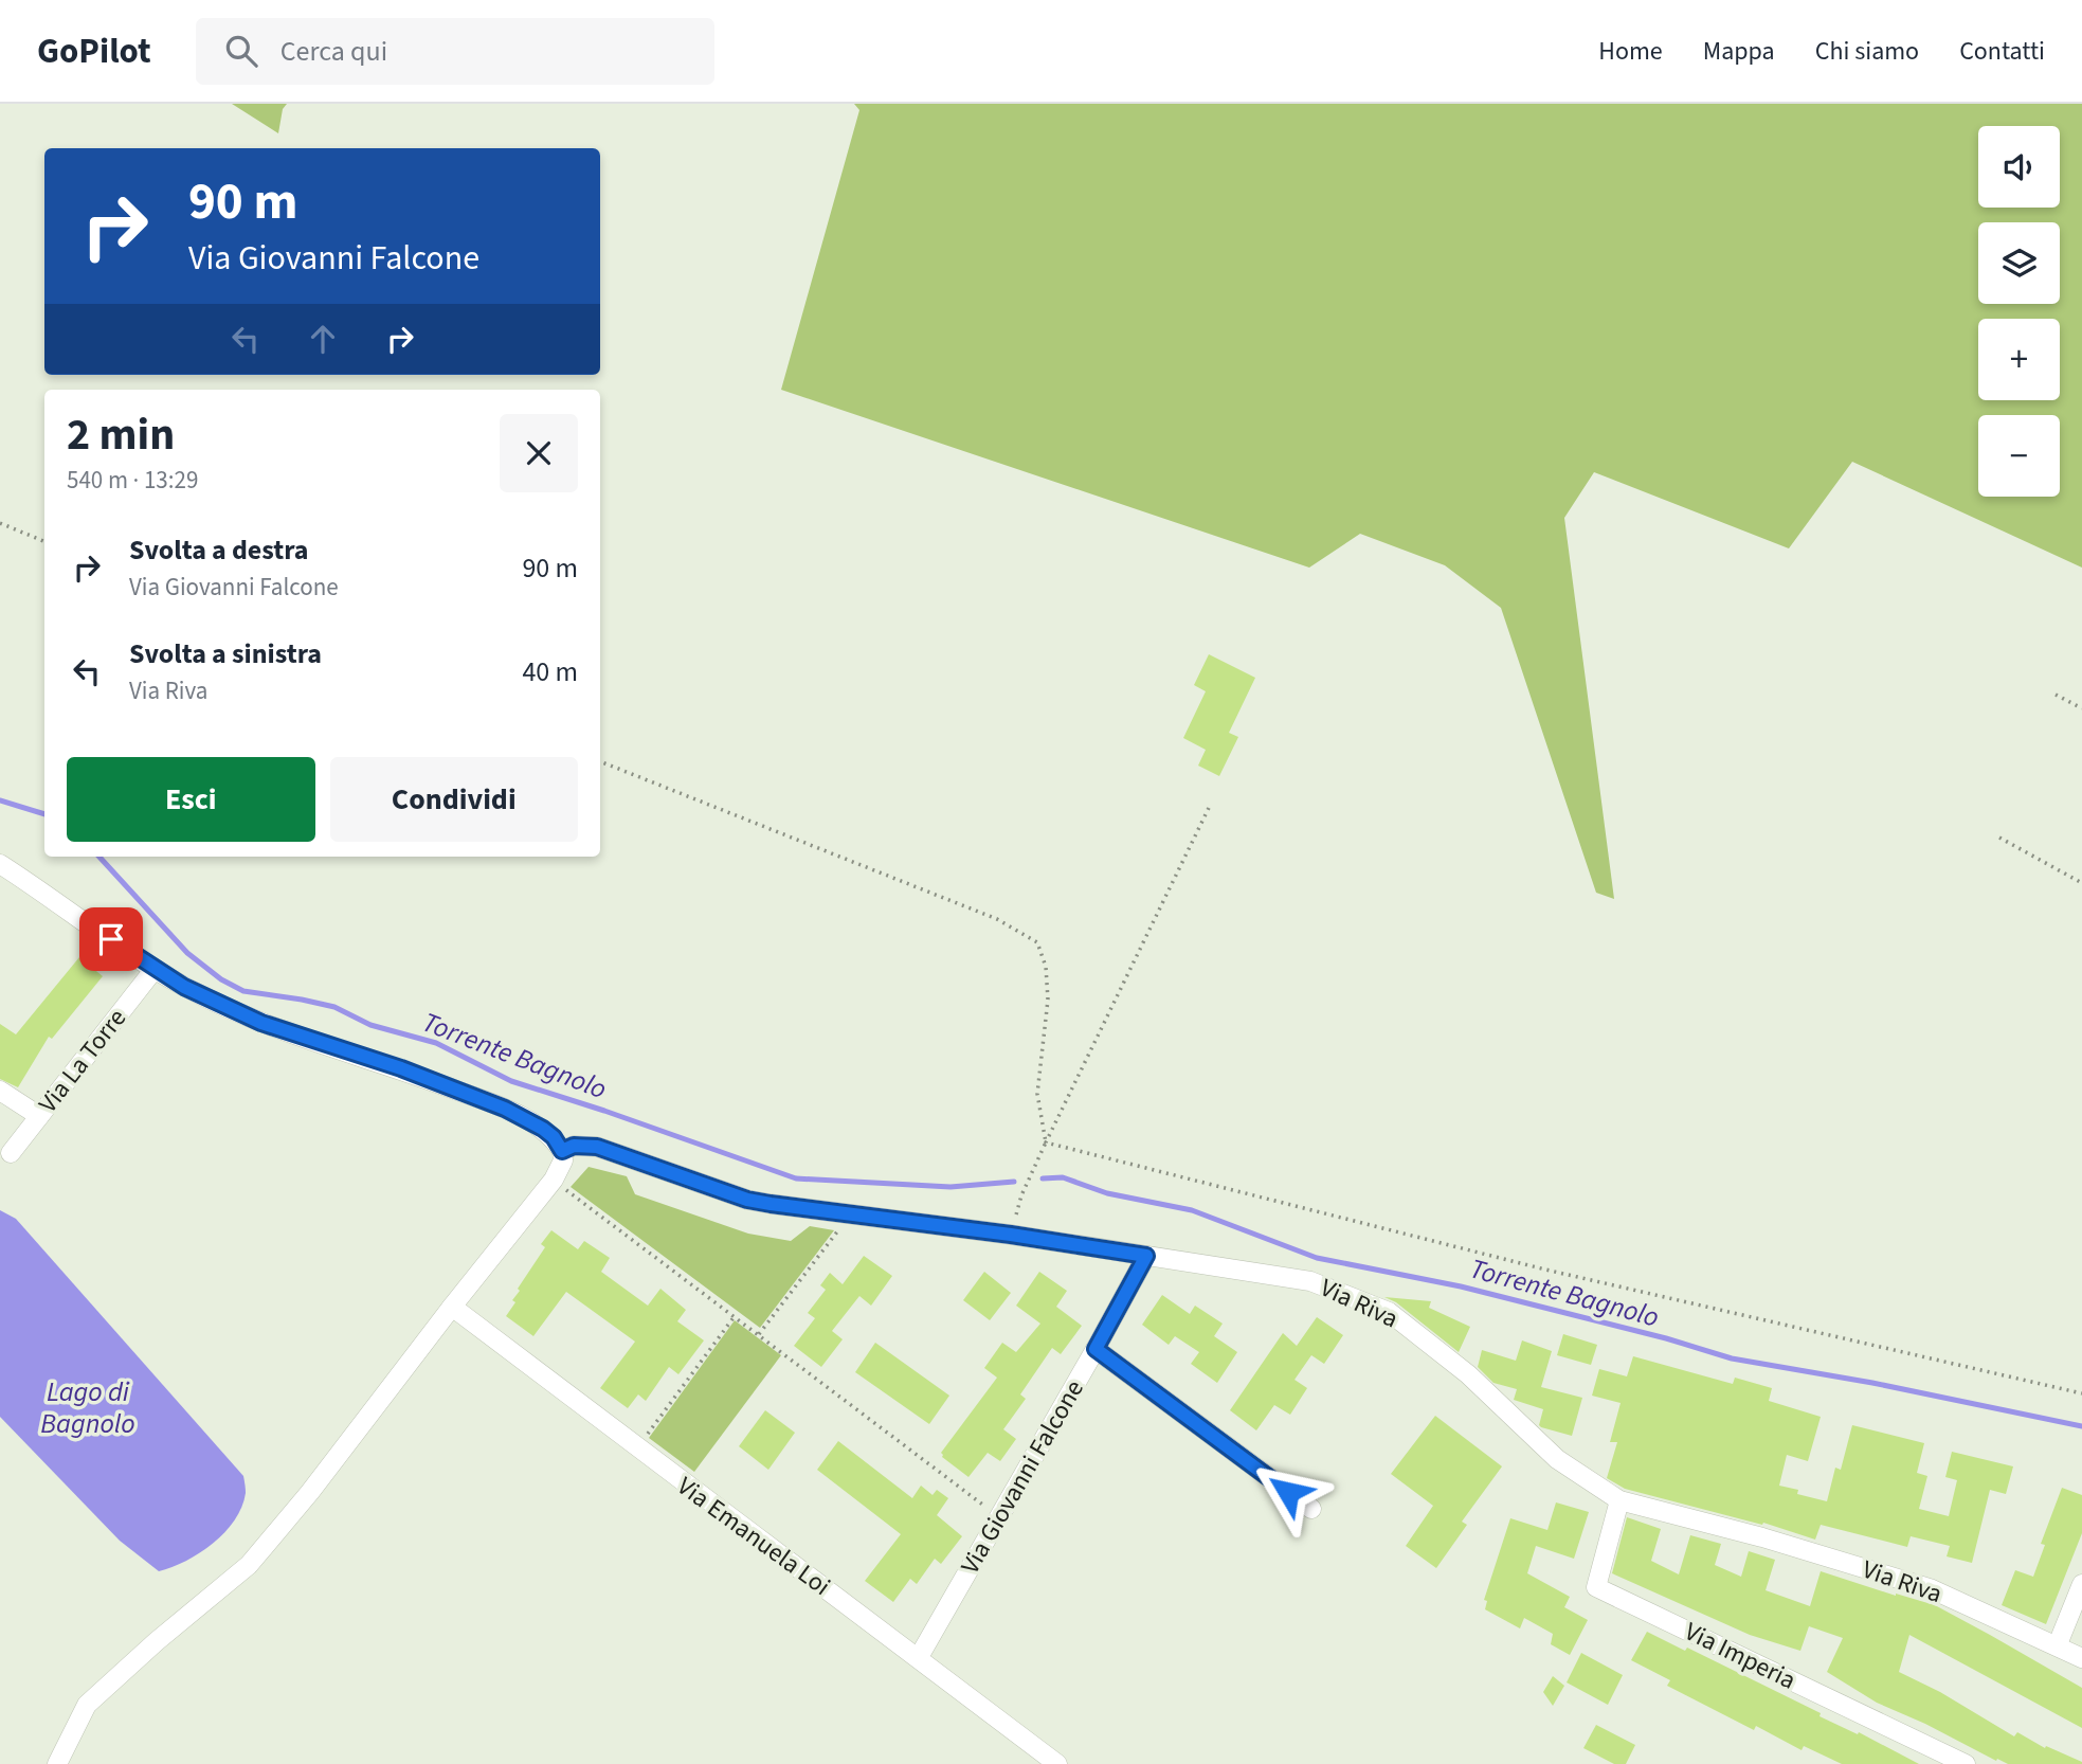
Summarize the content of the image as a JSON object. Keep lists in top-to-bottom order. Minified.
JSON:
{"streets":{"street":["Via La Torre","Via Riva","Via Giovanni Falcone","Via Emanuela Loi","Via Imperia"]},"crossings":[["Via Riva","Via Giovanni Falcone"],["Via Riva","Via Imperia"],["Via Giovanni Falcone","Via Emanuela Loi"]],"water":["Torrente Bagnolo","Lago di Bagnolo"],"page":{"header":"GoPilot","search":"Cerca qui","nav":["Home","Mappa","Chi siamo","Contatti"],"map_buttons":["+","−"],"turn":["90 m","Via Giovanni Falcone"],"heading":["2 min","540 m · 13:29"],"list":[{"name":"Svolta a destra","note":"Via Giovanni Falcone","value":"90 m"},{"name":"Svolta a sinistra","note":"Via Riva","value":"40 m"}],"buttons":["Esci","Condividi"]}}
